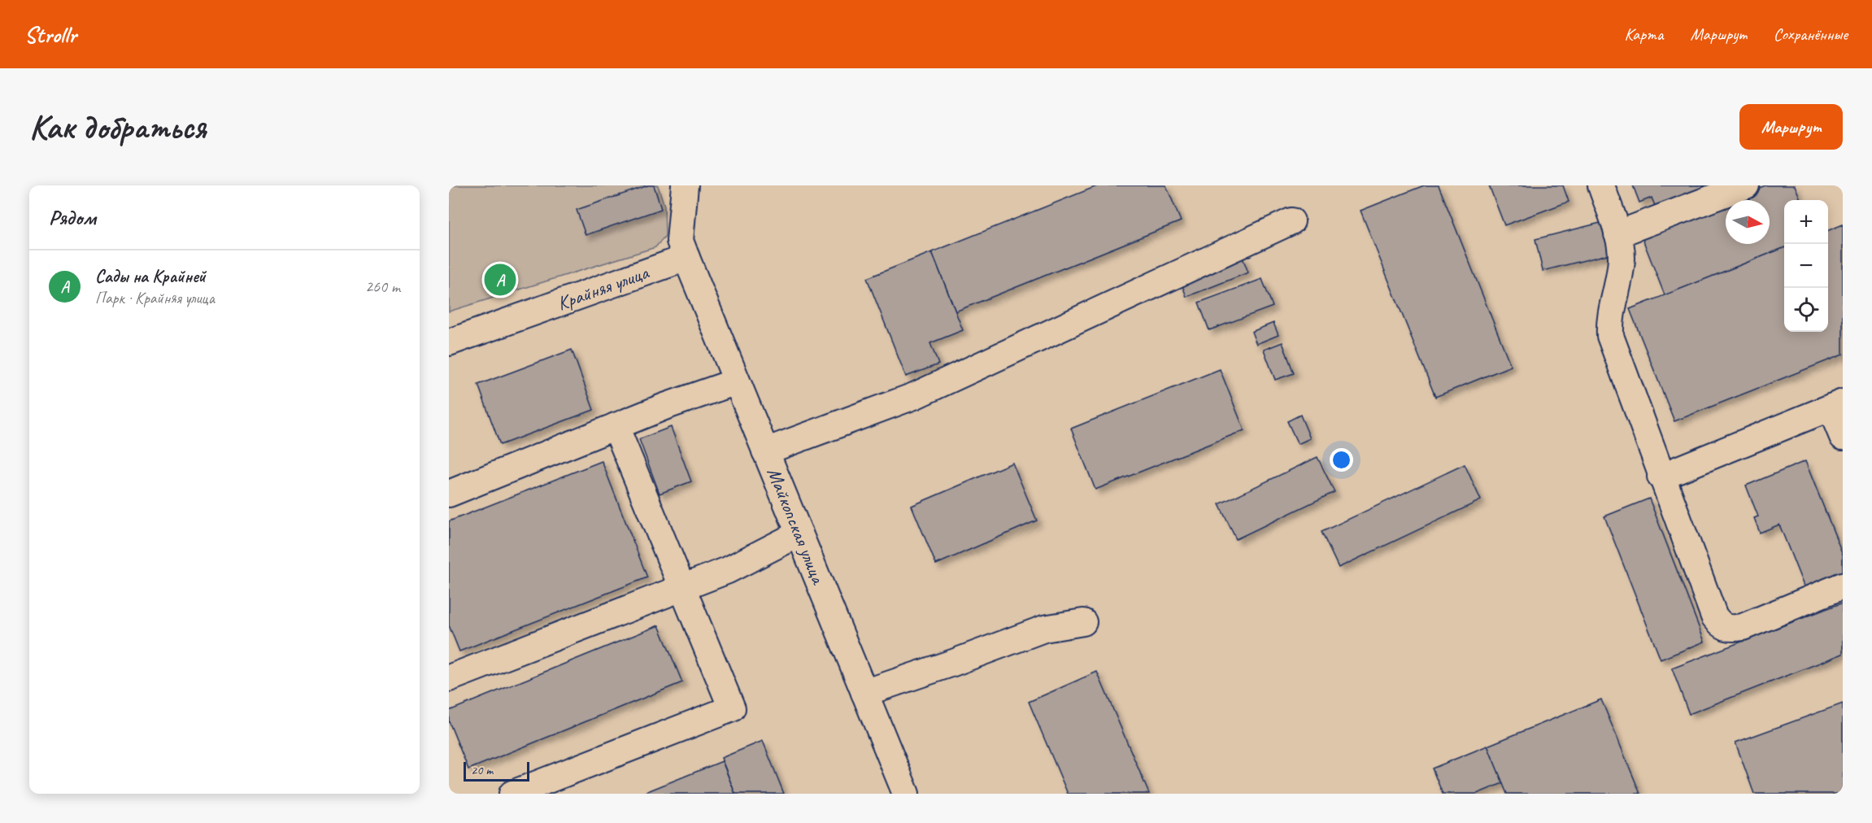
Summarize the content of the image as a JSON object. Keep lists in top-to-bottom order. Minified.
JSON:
{"streets":{"street":["Крайняя улица","Майкопская улица"]},"crossings":[["Крайняя улица","Майкопская улица"]],"scale_bar":"20 m","north":"right","page":{"header":"Strollr","nav":["Карта","Маршрут","Сохранённые"],"buttons":"Маршрут","title":"Как добраться","heading":"Рядом","map_buttons":["+","−"],"list":[{"mark":"A","name":"Сады на Крайней","note":"Парк · Крайняя улица","value":"260 m"}],"pins":"A","scale":"20 m"}}
